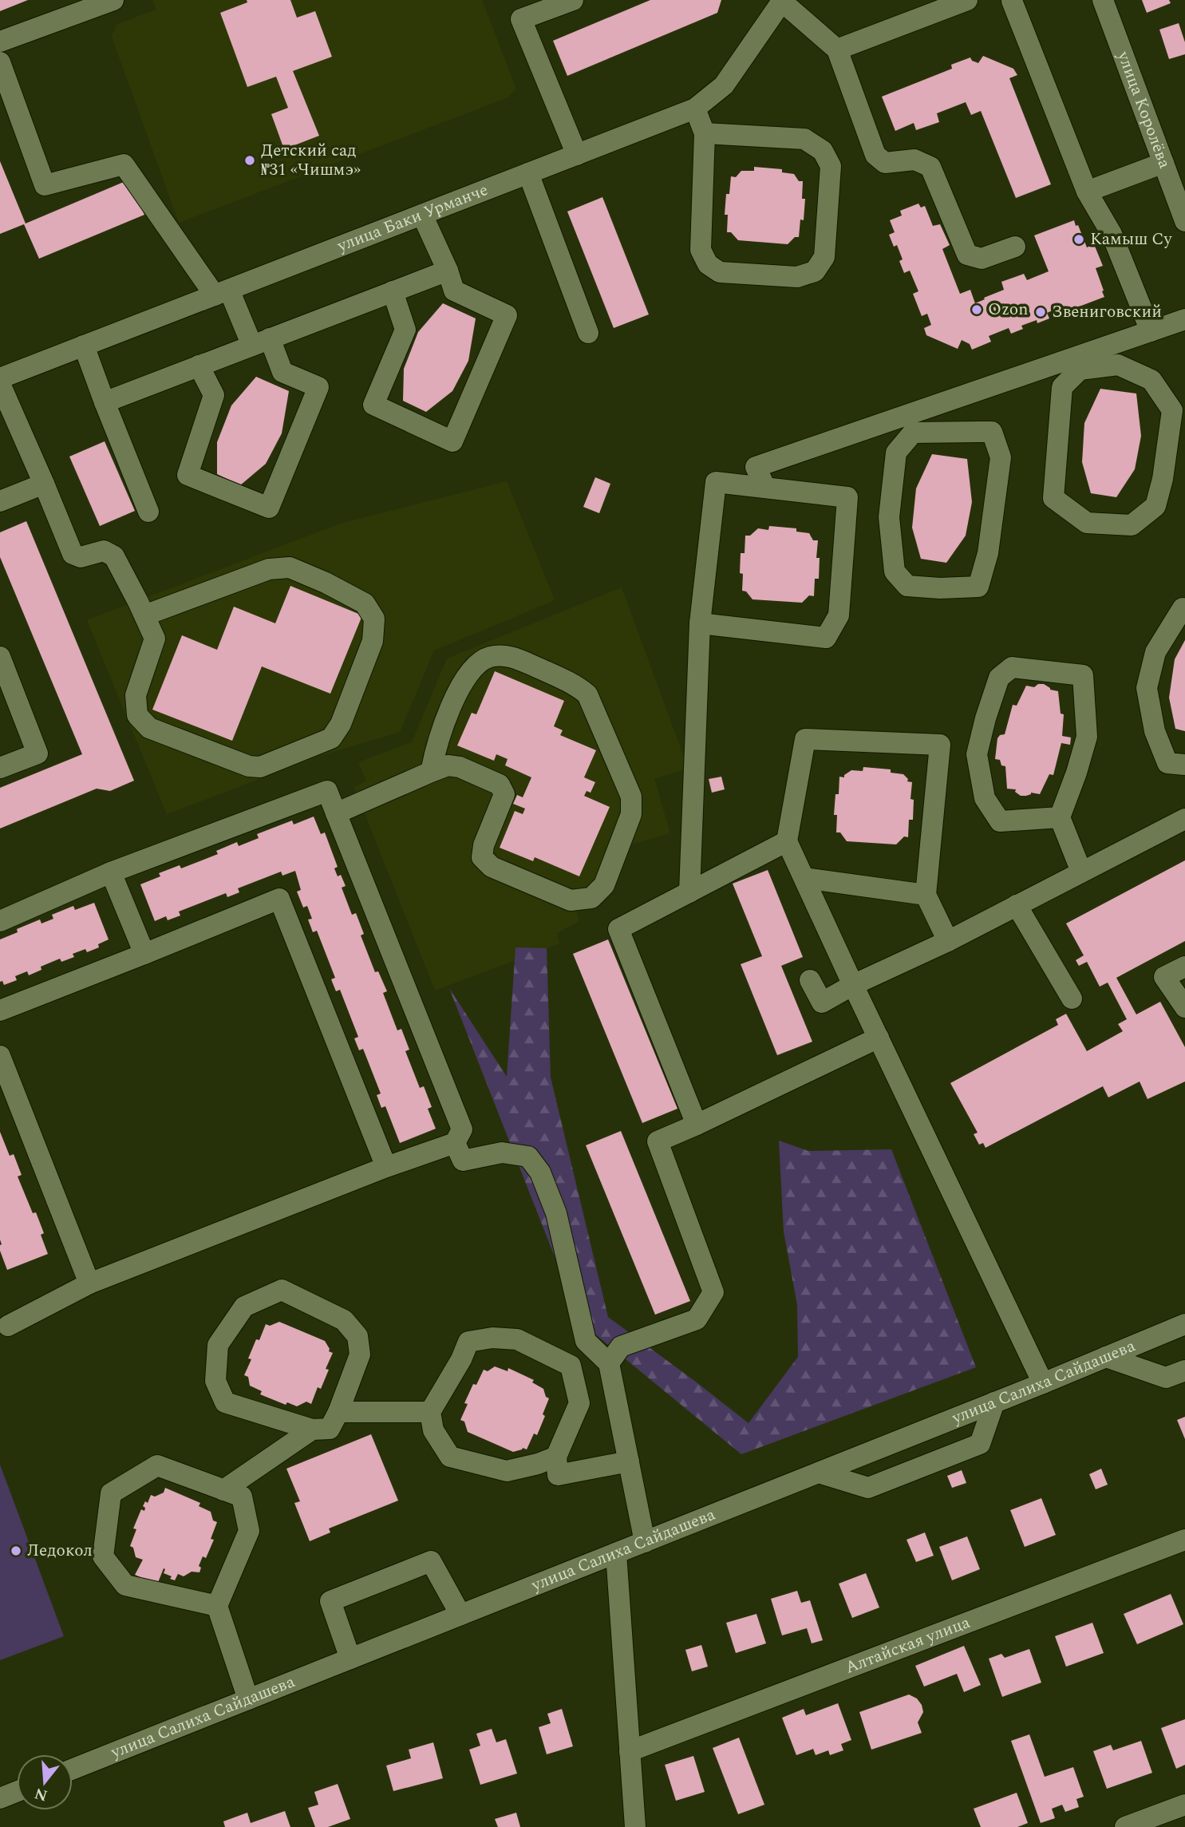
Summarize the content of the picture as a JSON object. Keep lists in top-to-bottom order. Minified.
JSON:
{"streets":{"street":["улица Королёва","улица Баки Урманче","улица Салиха Сайдашева","Алтайская улица"]},"places":["Детский сад №31 «Чишмэ»","Камыш Су","Ozon","Звениговский","Ледокол"],"north":"bottom"}
